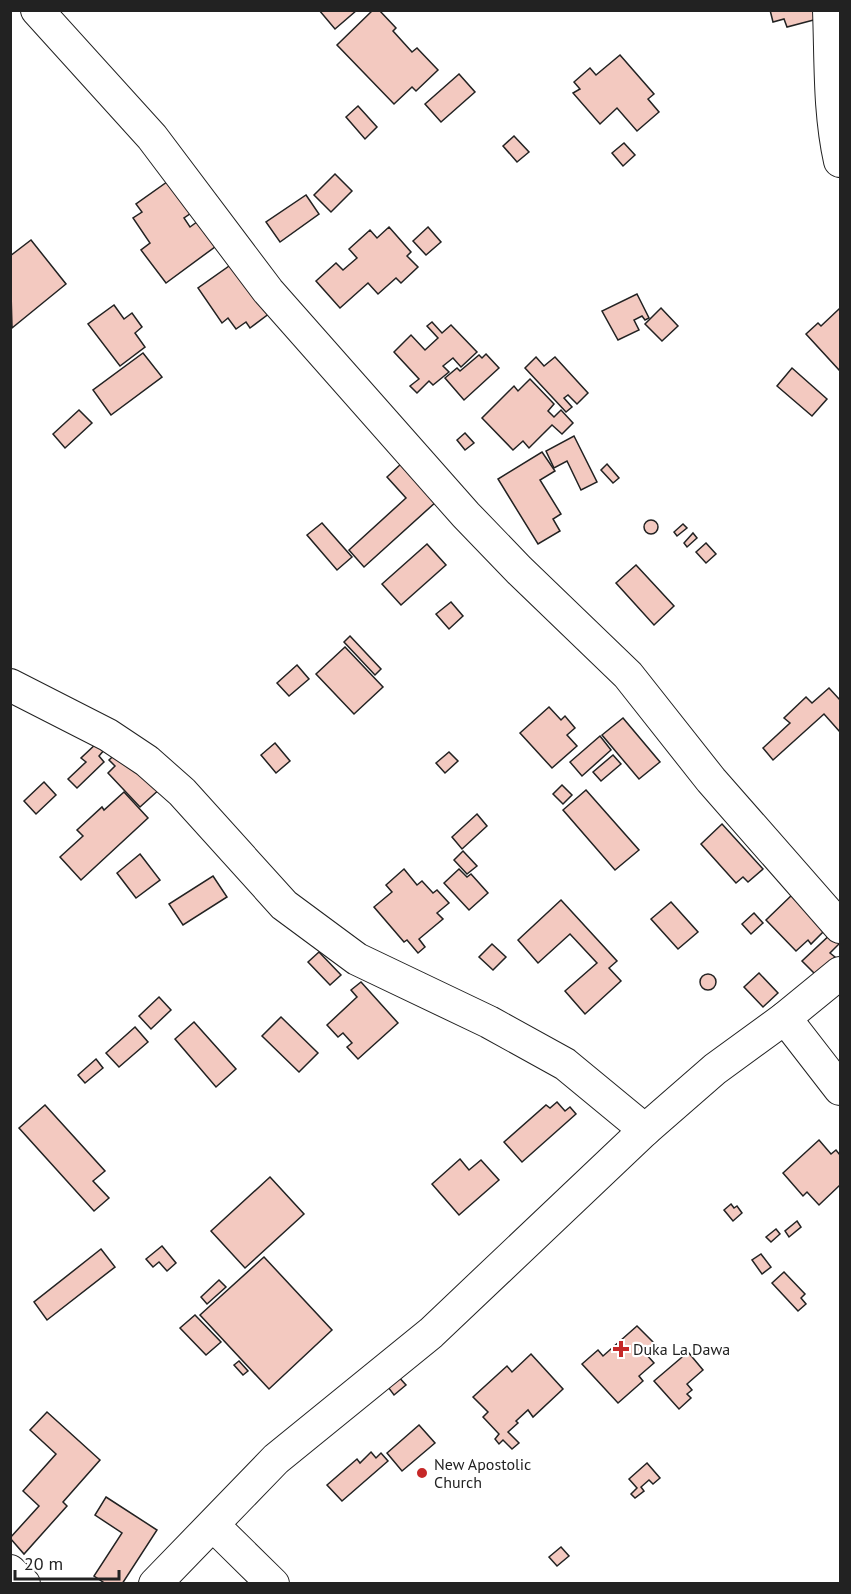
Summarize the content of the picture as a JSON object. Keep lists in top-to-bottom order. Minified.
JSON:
{"places":{"health":["Duka La Dawa"],"other":["New Apostolic Church"]},"scale_bar":"20 m"}
